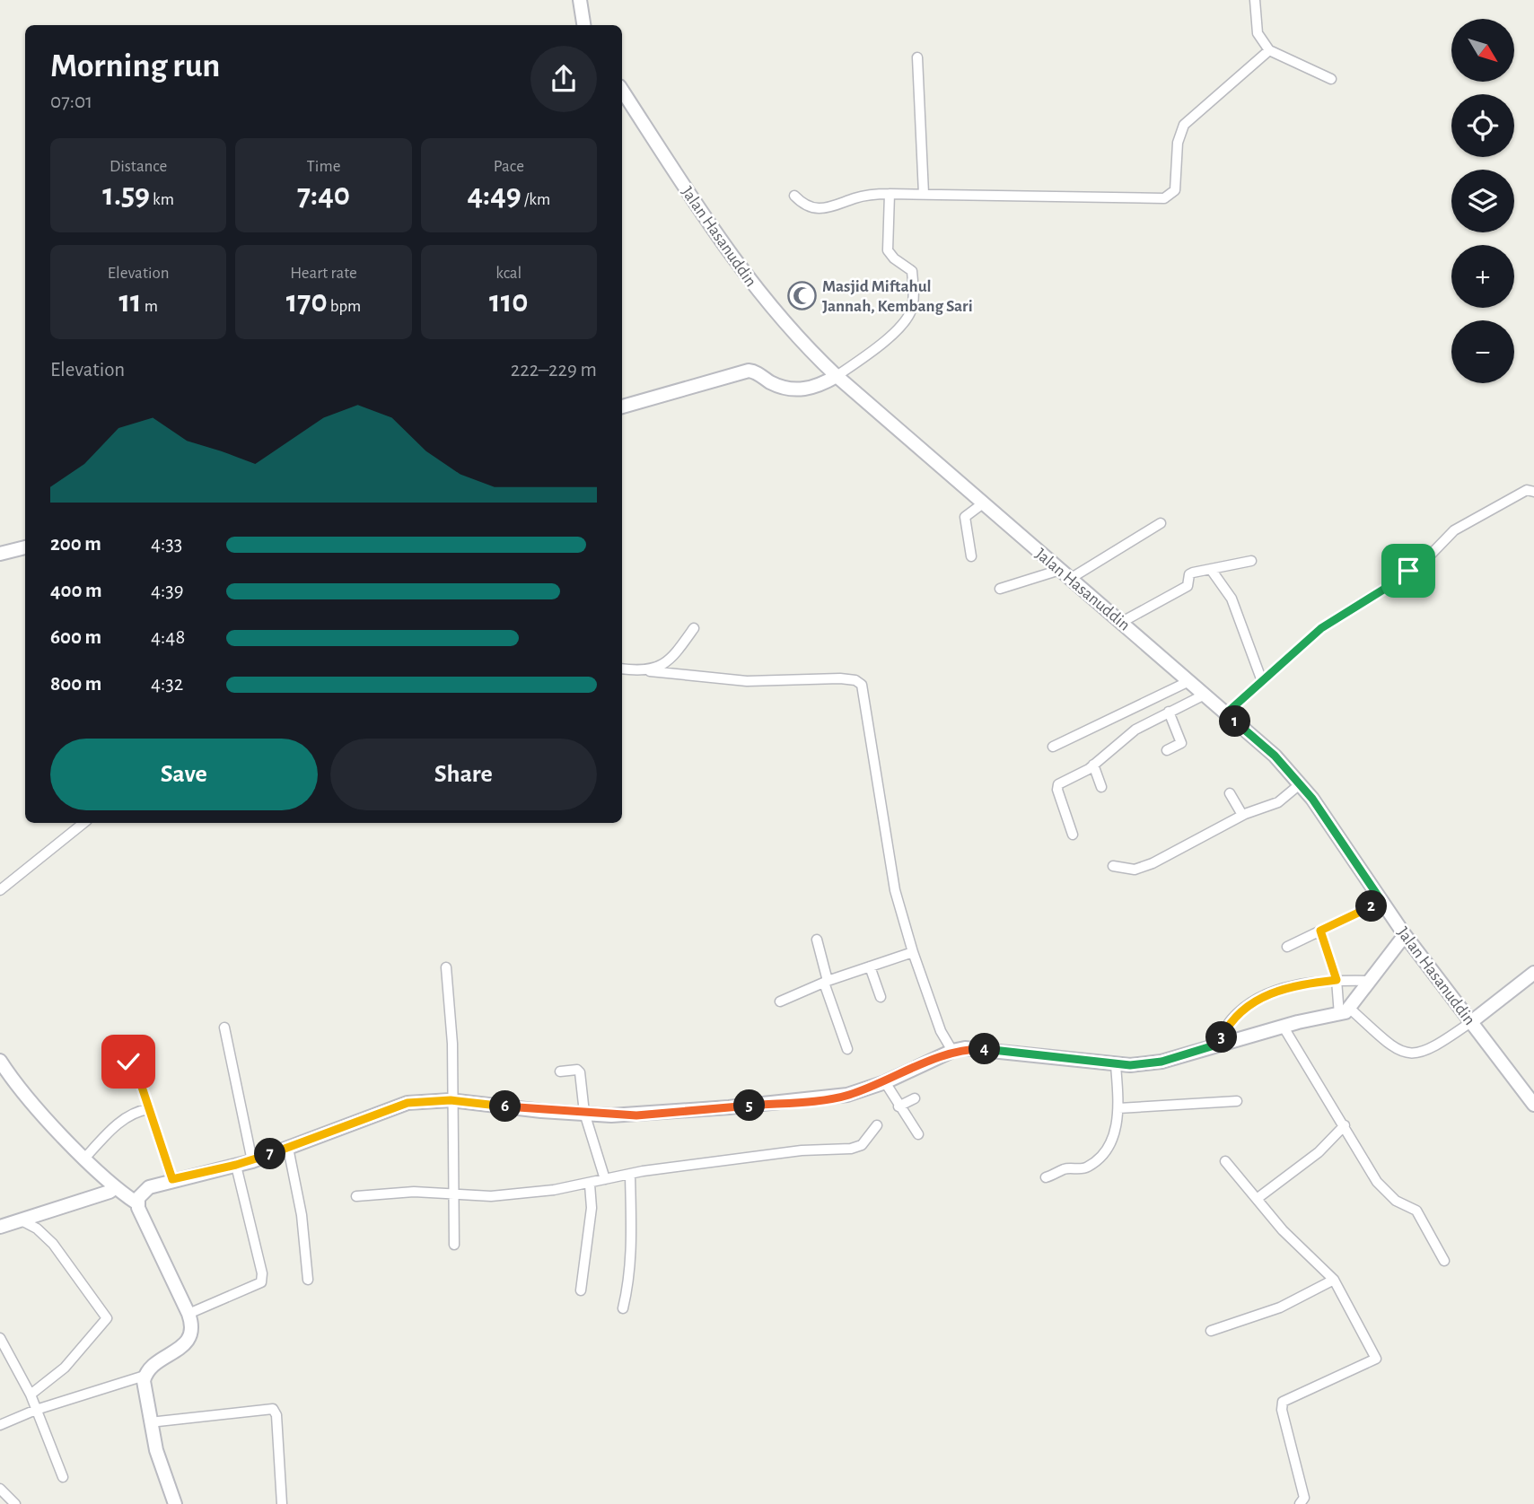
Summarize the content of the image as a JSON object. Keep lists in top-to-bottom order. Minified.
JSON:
{"streets":{"street":["Jalan Hasanuddin"]},"places":{"mosque":["Masjid Miftahul Jannah, Kembang Sari"]},"north":"bottom right","page":{"map_buttons":["+","−"],"heading":["Morning run","07:01"],"stats":[["Distance","1.59 km"],["Time","7:40"],["Pace","4:49 /km"],["Elevation","11 m"],["Heart rate","170 bpm"],["kcal","110"]],"chart":["Elevation","222–229 m"],"list":[{"name":"200 m","note":"4:33"},{"name":"400 m","note":"4:39"},{"name":"600 m","note":"4:48"},{"name":"800 m","note":"4:32"}],"pins":["1","2","3","4","5","6","7"],"buttons":["Save","Share"]}}
